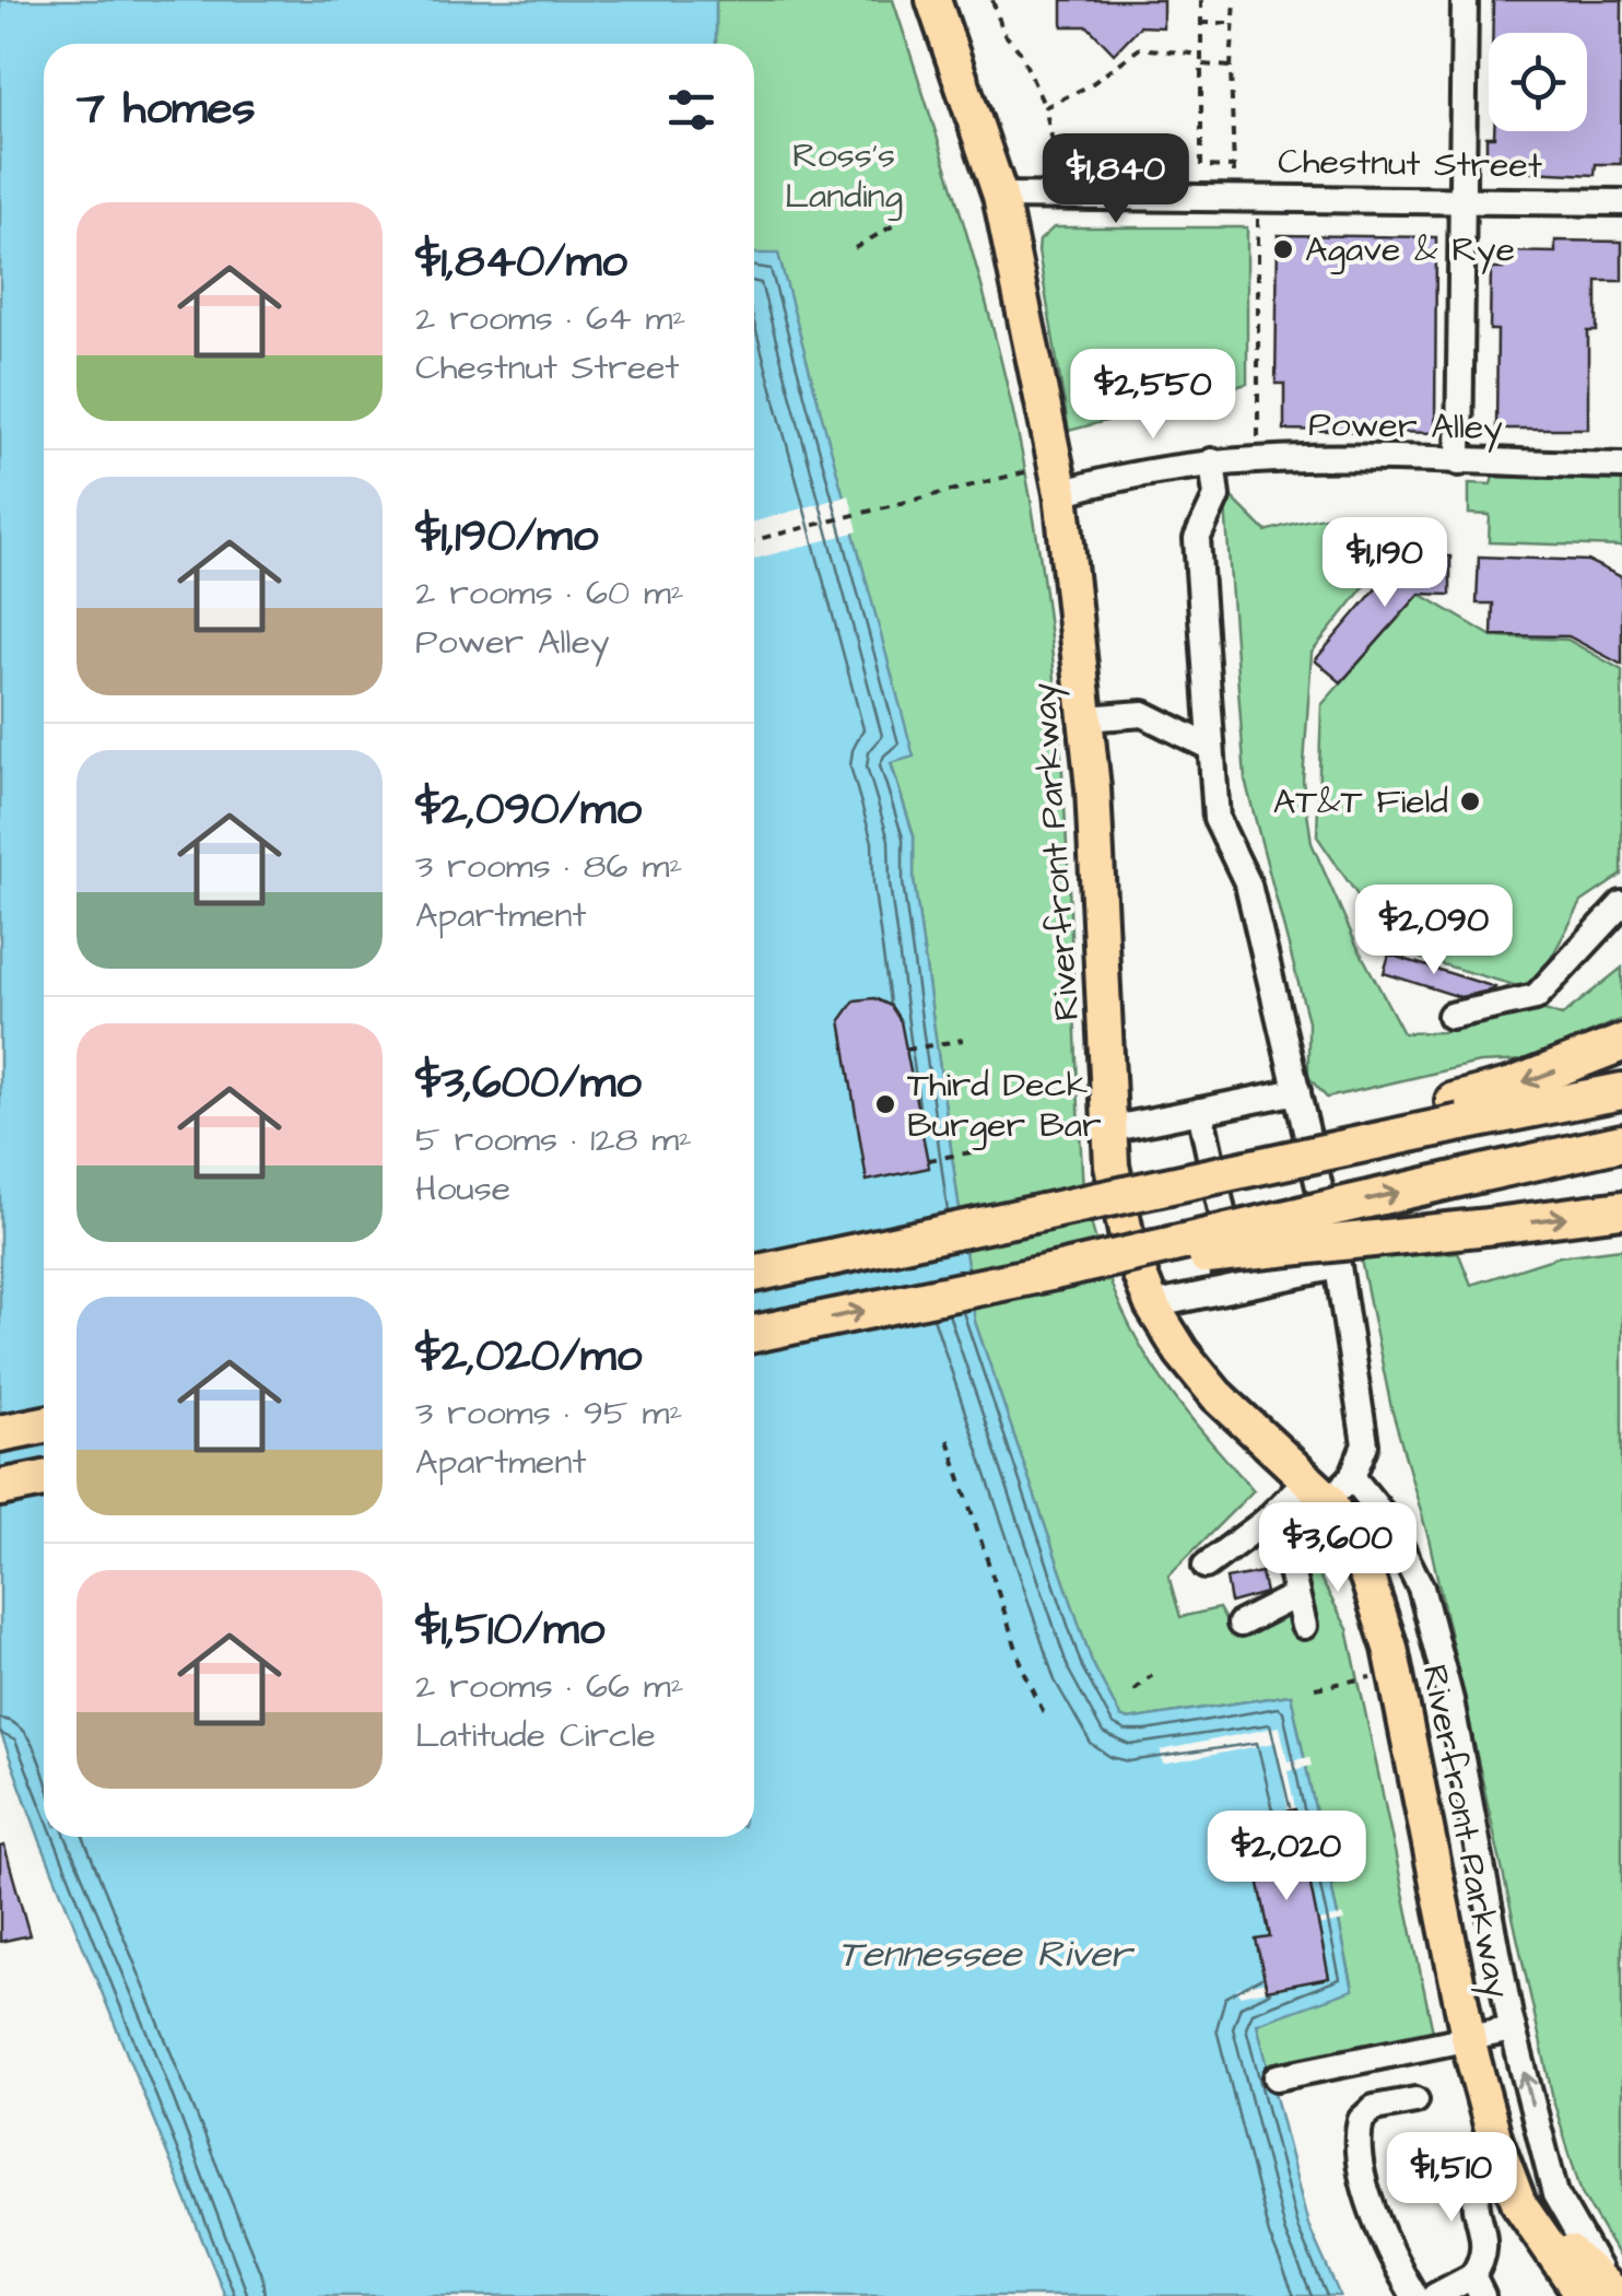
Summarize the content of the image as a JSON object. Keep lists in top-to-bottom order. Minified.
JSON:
{"streets":{"main road":["Riverfront Parkway"],"street":["Chestnut Street","Power Alley"]},"crossings":[["Chestnut Street","Riverfront Parkway"],["Power Alley","Riverfront Parkway"]],"water":["Tennessee River"],"parks":["Ross's Landing"],"places":["Agave & Rye","AT&T Field","Third Deck Burger Bar"],"page":{"heading":"7 homes","price":["$1,840","$2,550","$1,190","$2,090","$3,600","$2,020","$1,510"],"list":[{"name":"$1,840/mo","note":"2 rooms · 64 m² · Chestnut Street"},{"name":"$1,190/mo","note":"2 rooms · 60 m² · Power Alley"},{"name":"$2,090/mo","note":"3 rooms · 86 m² · Apartment"},{"name":"$3,600/mo","note":"5 rooms · 128 m² · House"},{"name":"$2,020/mo","note":"3 rooms · 95 m² · Apartment"},{"name":"$1,510/mo","note":"2 rooms · 66 m² · Latitude Circle"}]}}
